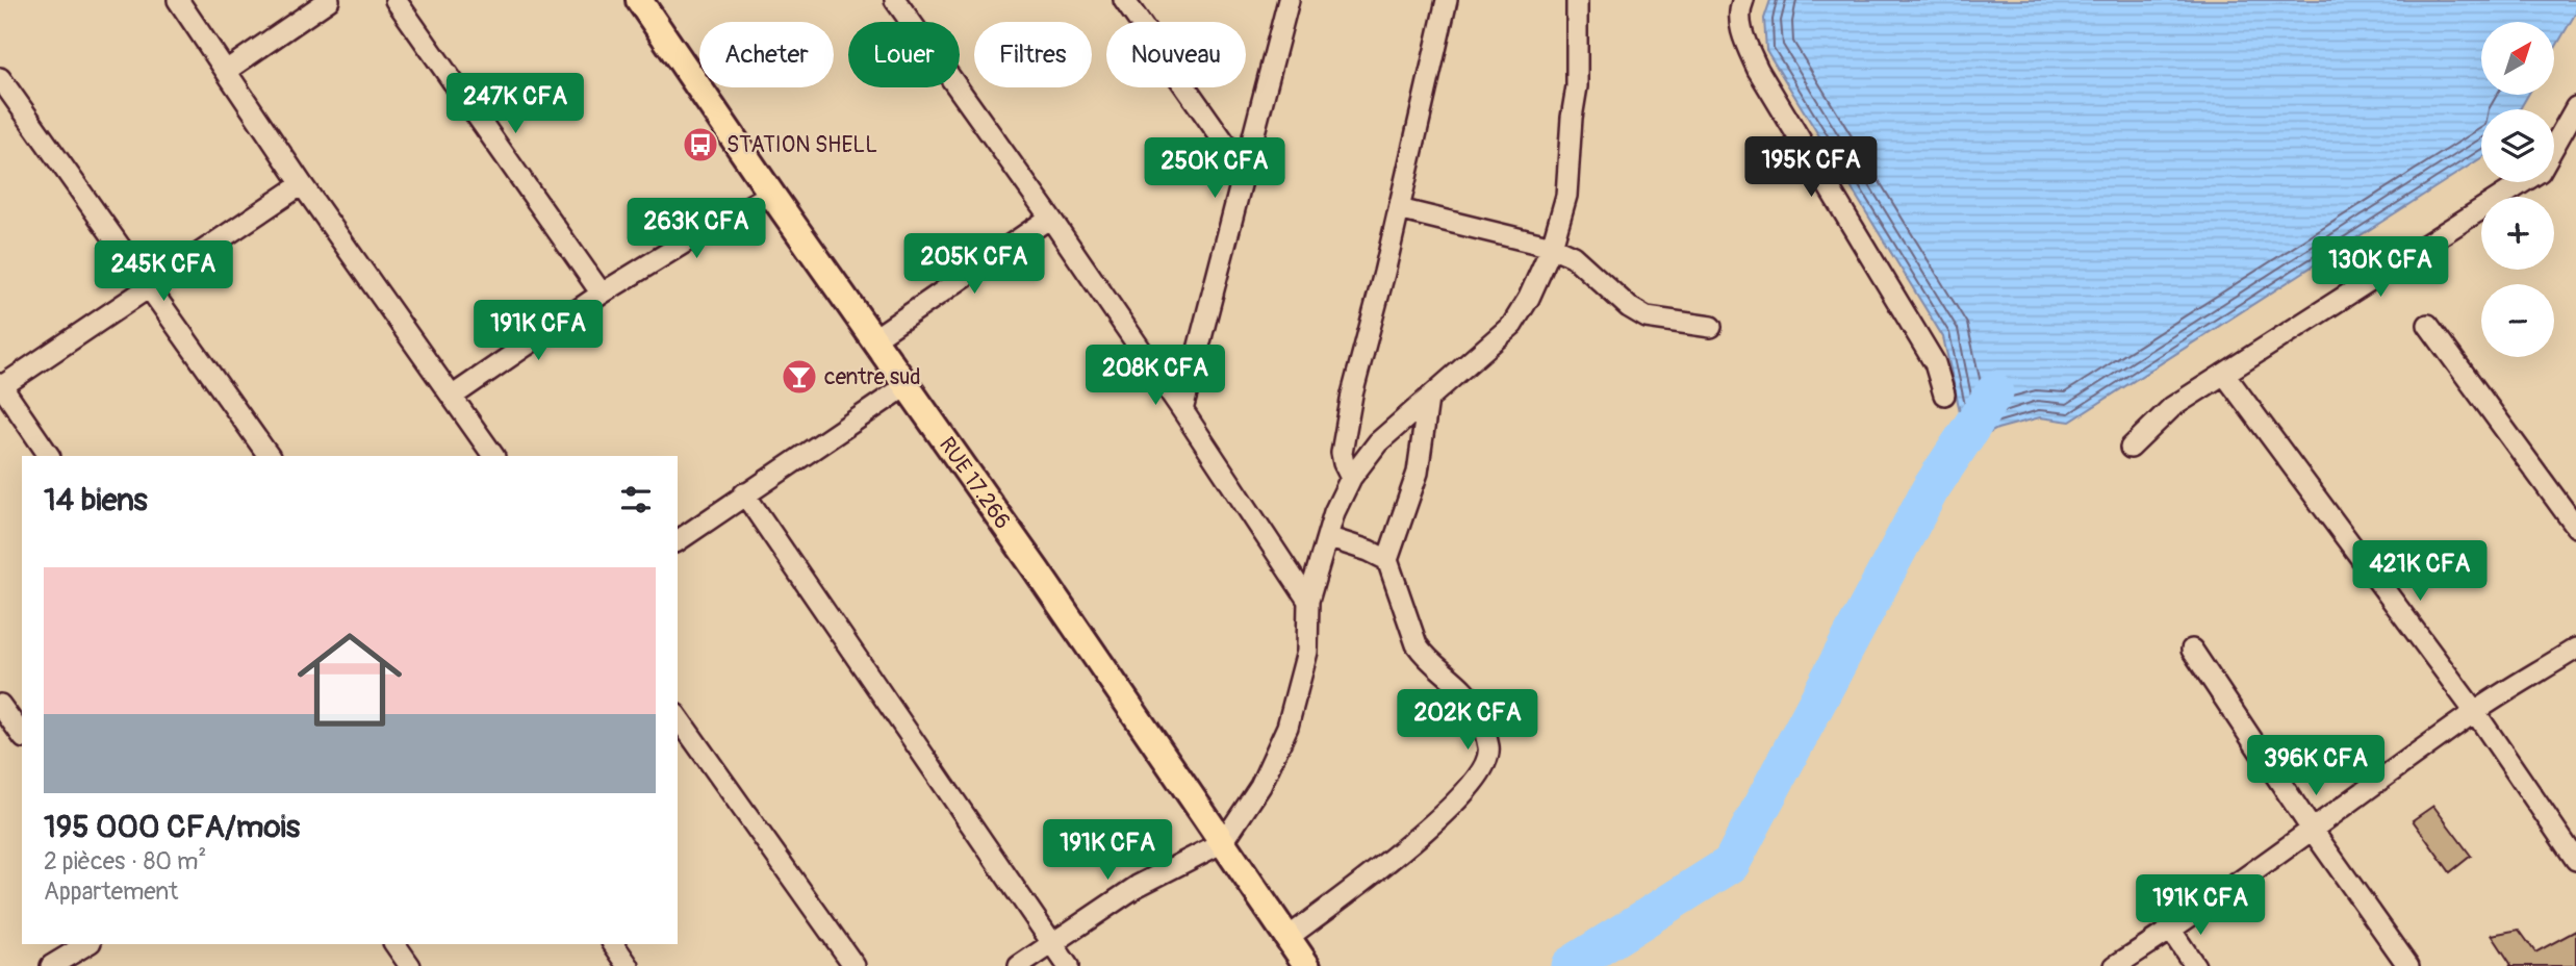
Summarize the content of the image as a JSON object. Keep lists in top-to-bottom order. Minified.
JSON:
{"streets":{"main road":["RUE 17.266"]},"places":{"bus stop":["STATION SHELL"],"bar":["centre sud"]},"north":"top right","page":{"map_buttons":["+","−"],"chip":["Acheter","Louer","Filtres","Nouveau"],"price":["247K CFA","195K CFA","250K CFA","263K CFA","205K CFA","130K CFA","245K CFA","191K CFA","208K CFA","421K CFA","202K CFA","396K CFA","191K CFA","191K CFA"],"heading":"14 biens","list":[{"name":"195 000 CFA/mois","note":"2 pièces · 80 m² · Appartement"}]}}
